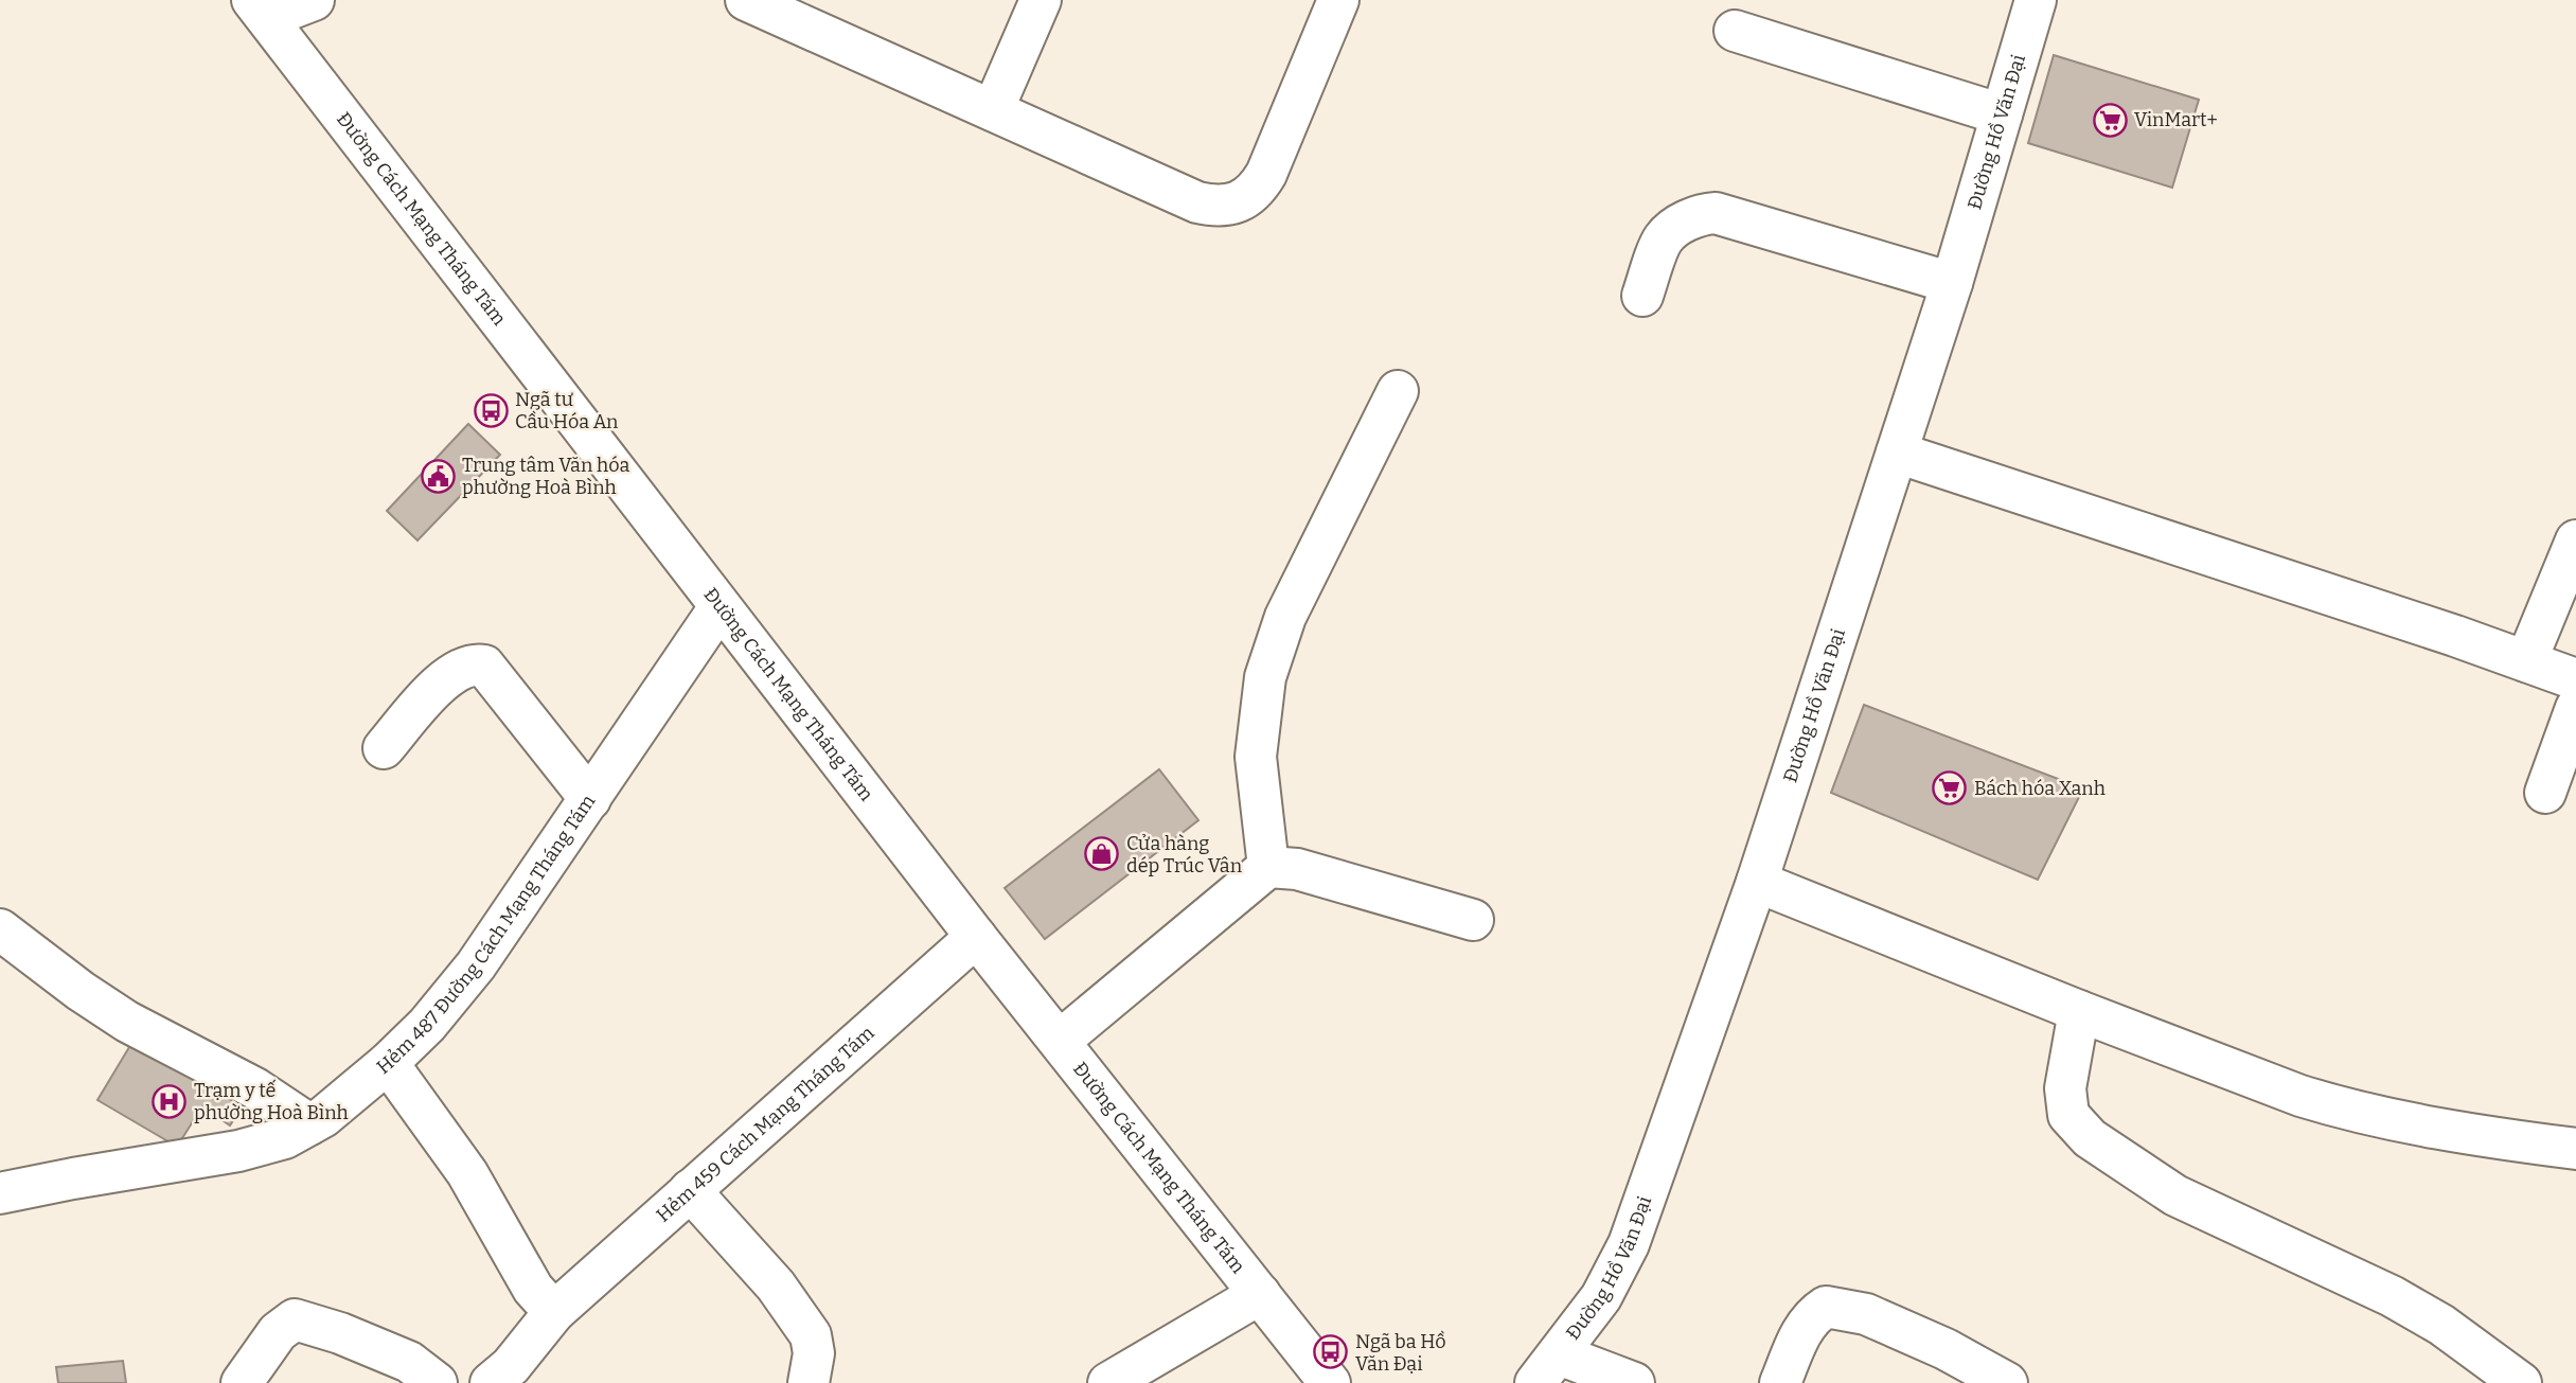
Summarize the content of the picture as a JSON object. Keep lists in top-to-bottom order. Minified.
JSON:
{"streets":{"street":["Đường Hồ Văn Đại","Đường Cách Mạng Tháng Tám","Hẻm 487 Đường Cách Mạng Tháng Tám","Hẻm 459 Cách Mạng Tháng Tám"]},"crossings":[["Đường Cách Mạng Tháng Tám","Hẻm 487 Đường Cách Mạng Tháng Tám"],["Đường Cách Mạng Tháng Tám","Hẻm 459 Cách Mạng Tháng Tám"]],"places":{"supermarket":["VinMart+","Bách hóa Xanh"],"bus stop":["Ngã tư Cầu Hóa An","Ngã ba Hồ Văn Đại"],"public building":["Trung tâm Văn hóa phường Hoà Bình"],"shop":["Cửa hàng dép Trúc Vân"],"hospital":["Trạm y tế phường Hoà Bình"]}}
